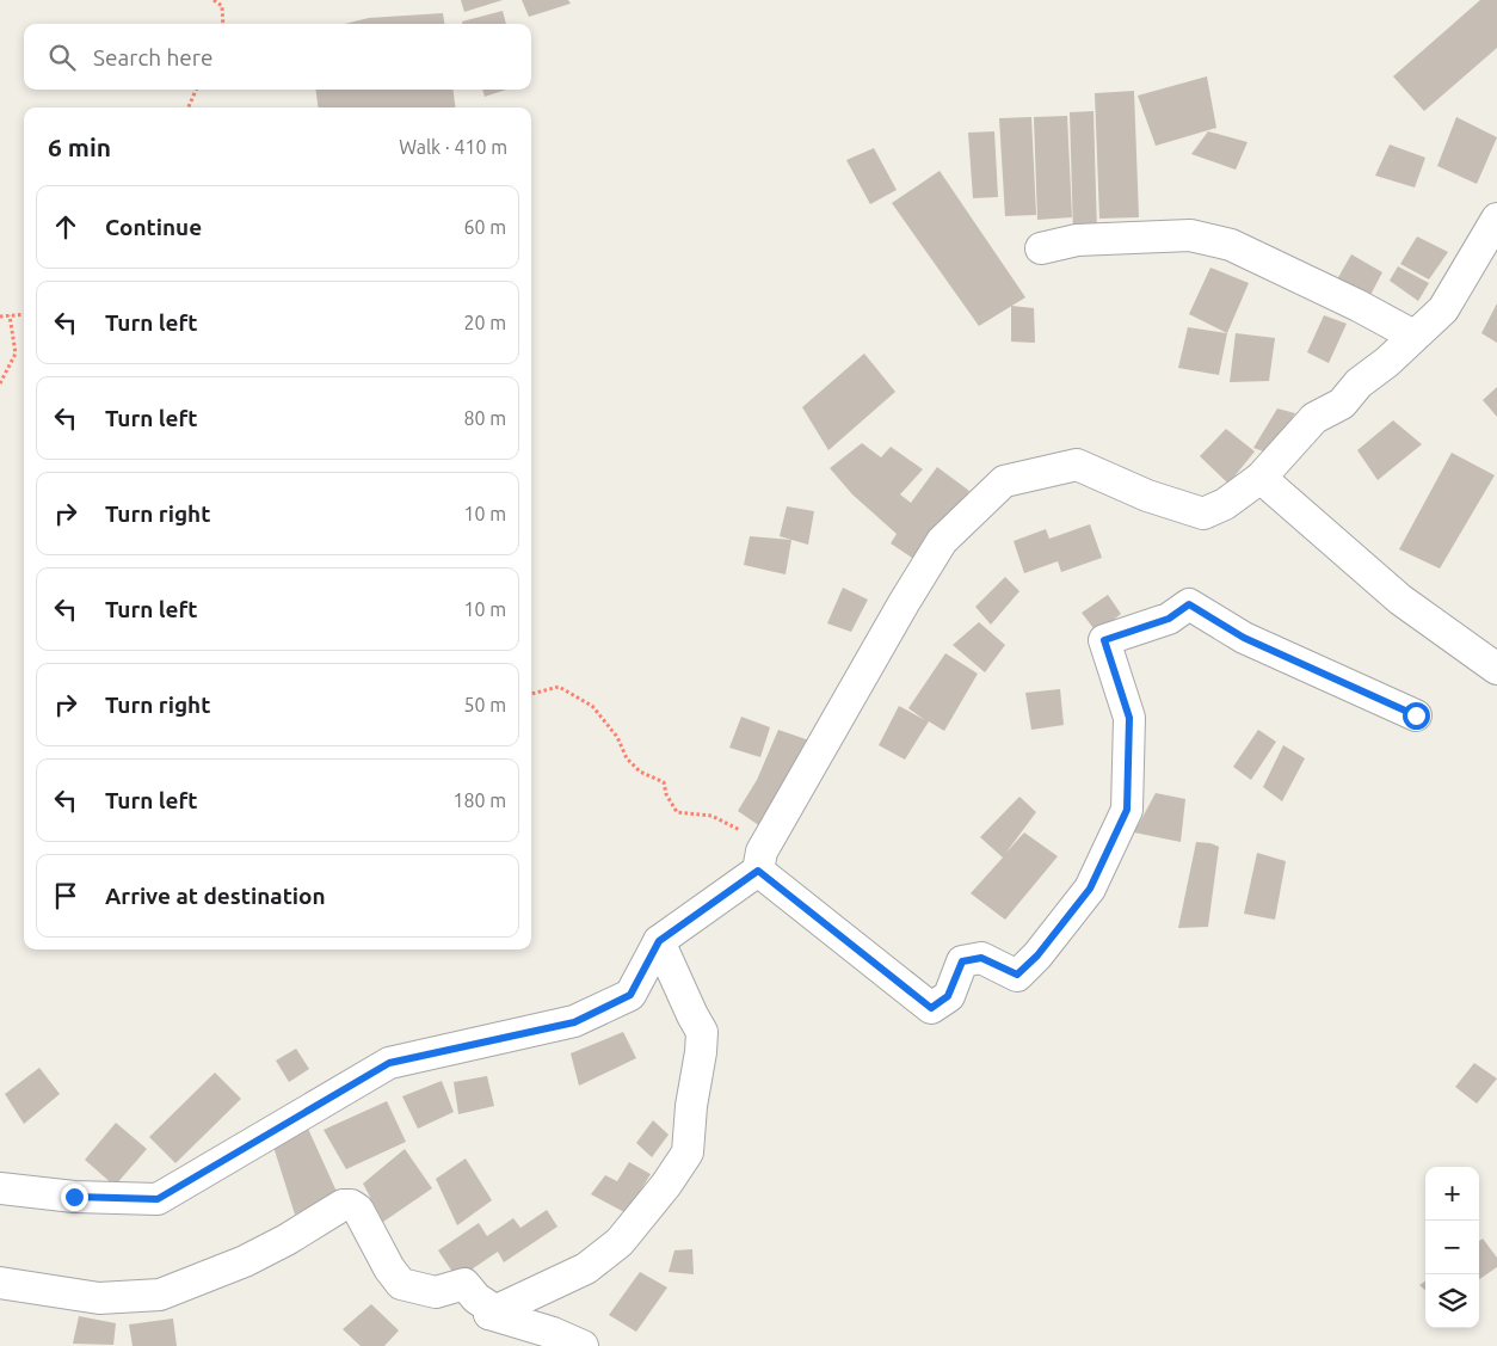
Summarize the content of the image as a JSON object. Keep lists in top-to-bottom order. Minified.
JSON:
{"page":{"search":"Search here","heading":["6 min","Walk · 410 m"],"list":[["Continue","60 m"],["Turn left","20 m"],["Turn left","80 m"],["Turn right","10 m"],["Turn left","10 m"],["Turn right","50 m"],["Turn left","180 m"],"Arrive at destination"],"map_buttons":["+","−"]}}
